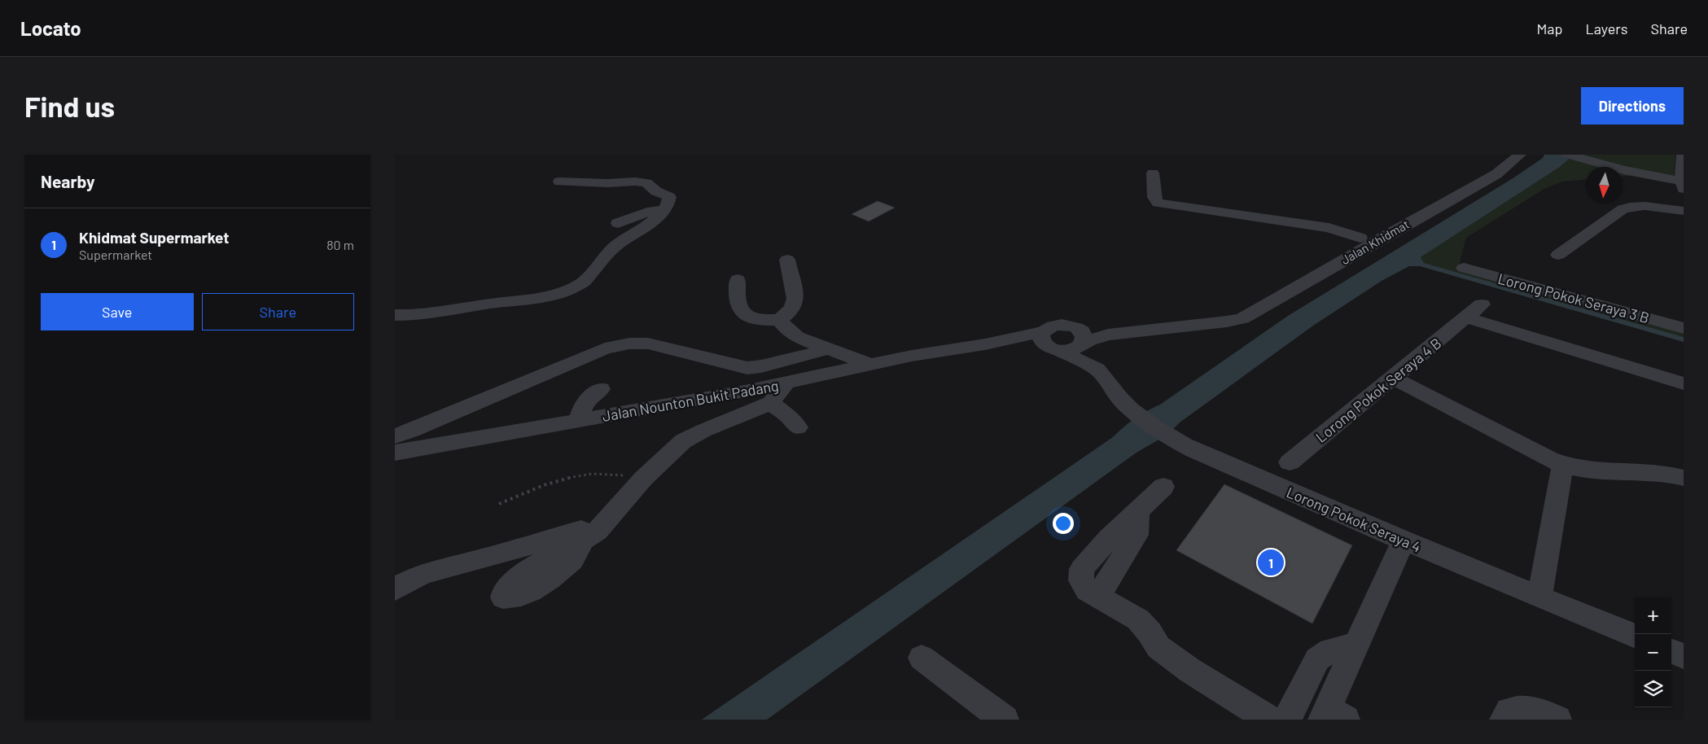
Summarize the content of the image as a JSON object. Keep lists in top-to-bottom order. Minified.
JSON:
{"streets":{"street":["Jalan Khidmat","Lorong Pokok Seraya 3 B","Lorong Pokok Seraya 4 B","Jalan Nounton Bukit Padang","Lorong Pokok Seraya 4"]},"crossings":[["Jalan Nounton Bukit Padang","Lorong Pokok Seraya 4"]],"north":"bottom","page":{"header":"Locato","nav":["Map","Layers","Share"],"buttons":["Directions",["Save","Share"]],"title":"Find us","heading":"Nearby","list":[{"mark":"1","name":"Khidmat Supermarket","note":"Supermarket","value":"80 m"}],"pins":"1","map_buttons":["+","−"]}}
